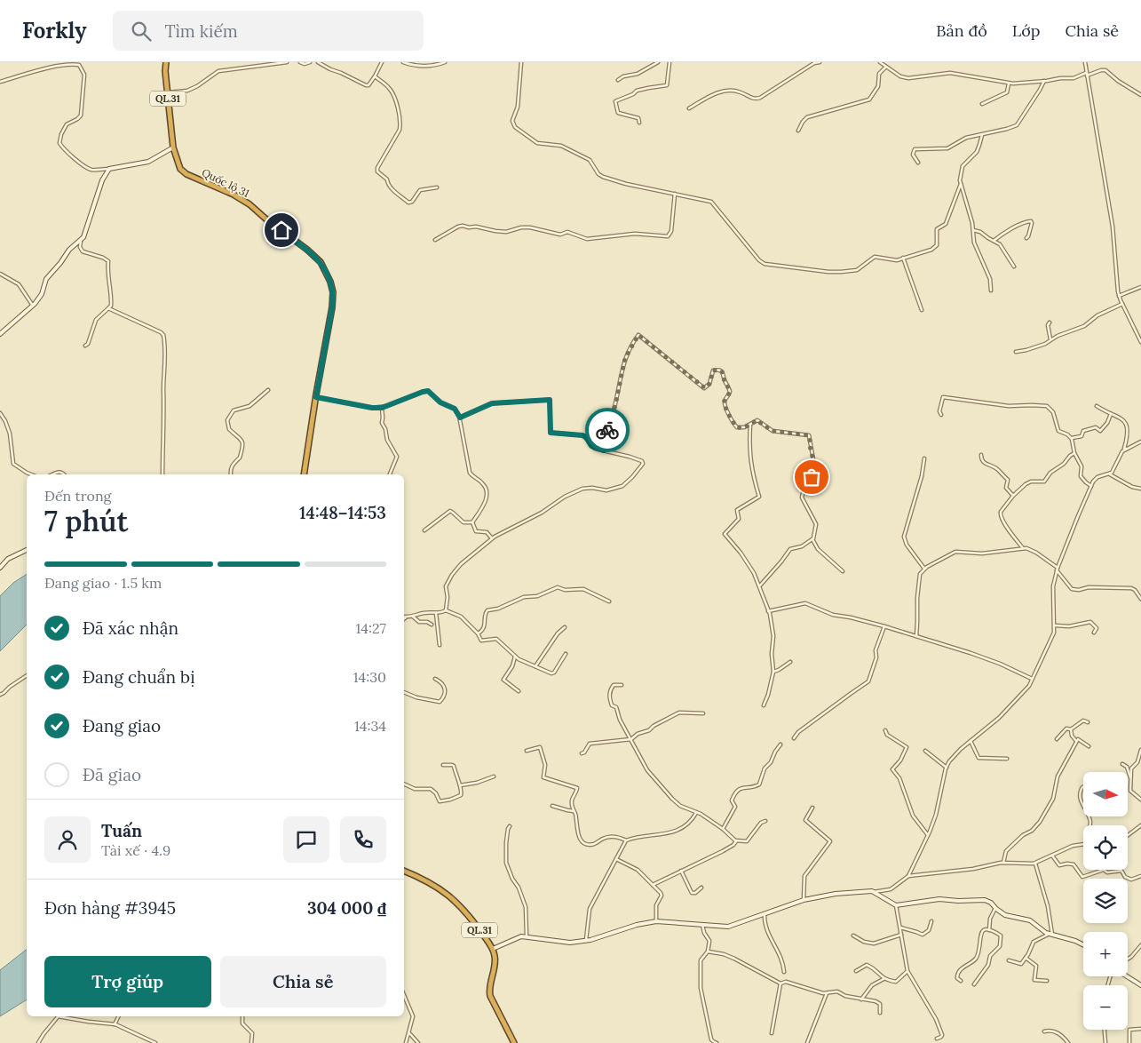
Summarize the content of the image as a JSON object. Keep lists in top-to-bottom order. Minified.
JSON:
{"streets":{"highway":["QL.31","Quốc lộ 31"]},"north":"right","page":{"header":"Forkly","search":"Tìm kiếm","nav":["Bản đồ","Lớp","Chia sẻ"],"heading":["7 phút","Đến trong","14:48–14:53"],"panel":["Tuấn","Tài xế · 4.9","Đơn hàng #3945","304 000 ₫"],"bar":"Đang giao · 1.5 km","list":[["Đã xác nhận","14:27"],["Đang chuẩn bị","14:30"],["Đang giao","14:34"],"Đã giao"],"map_buttons":["+","−"],"buttons":["Trợ giúp","Chia sẻ"]}}
